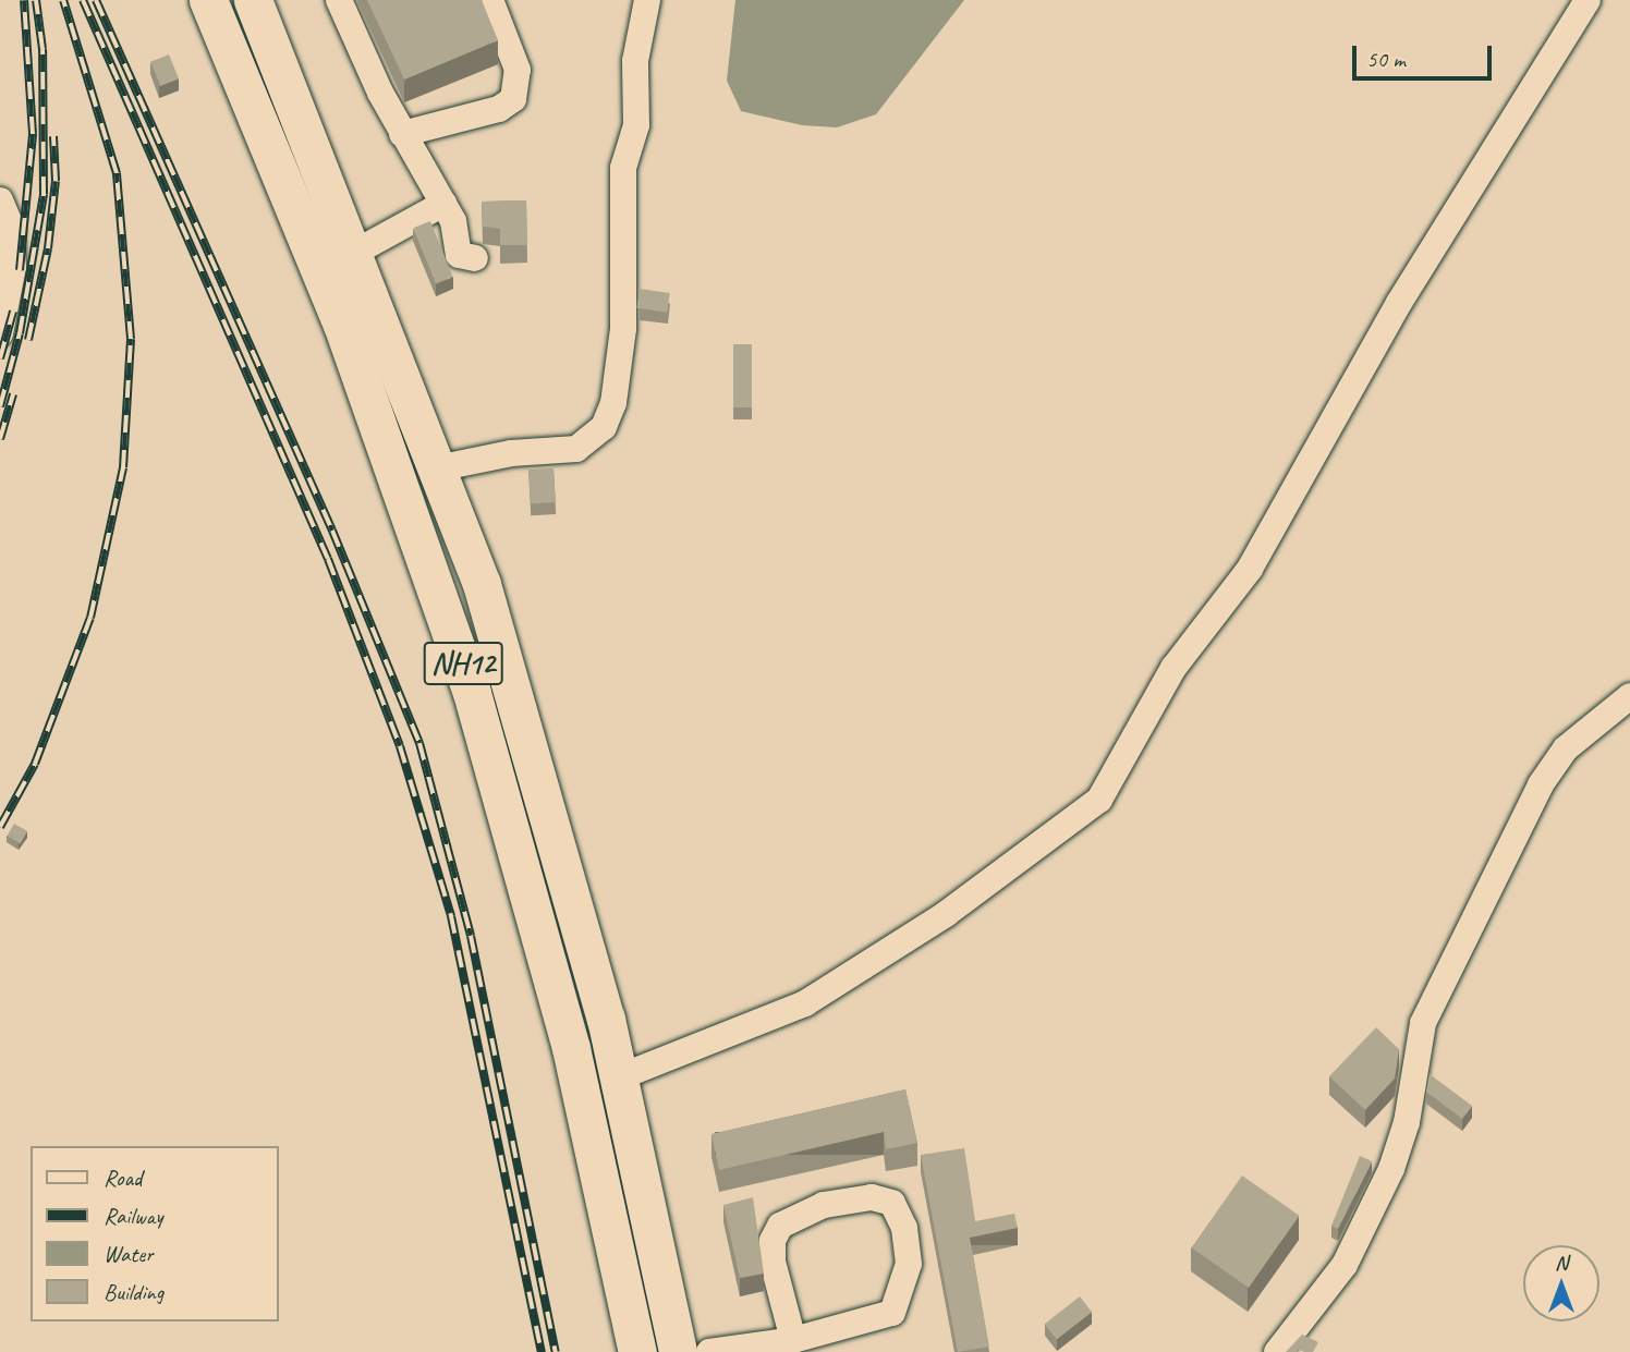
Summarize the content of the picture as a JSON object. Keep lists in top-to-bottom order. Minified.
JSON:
{"streets":{"highway":["NH12"]},"legend":["Road","Railway","Water","Building"],"scale_bar":"50 m","north":"top"}
